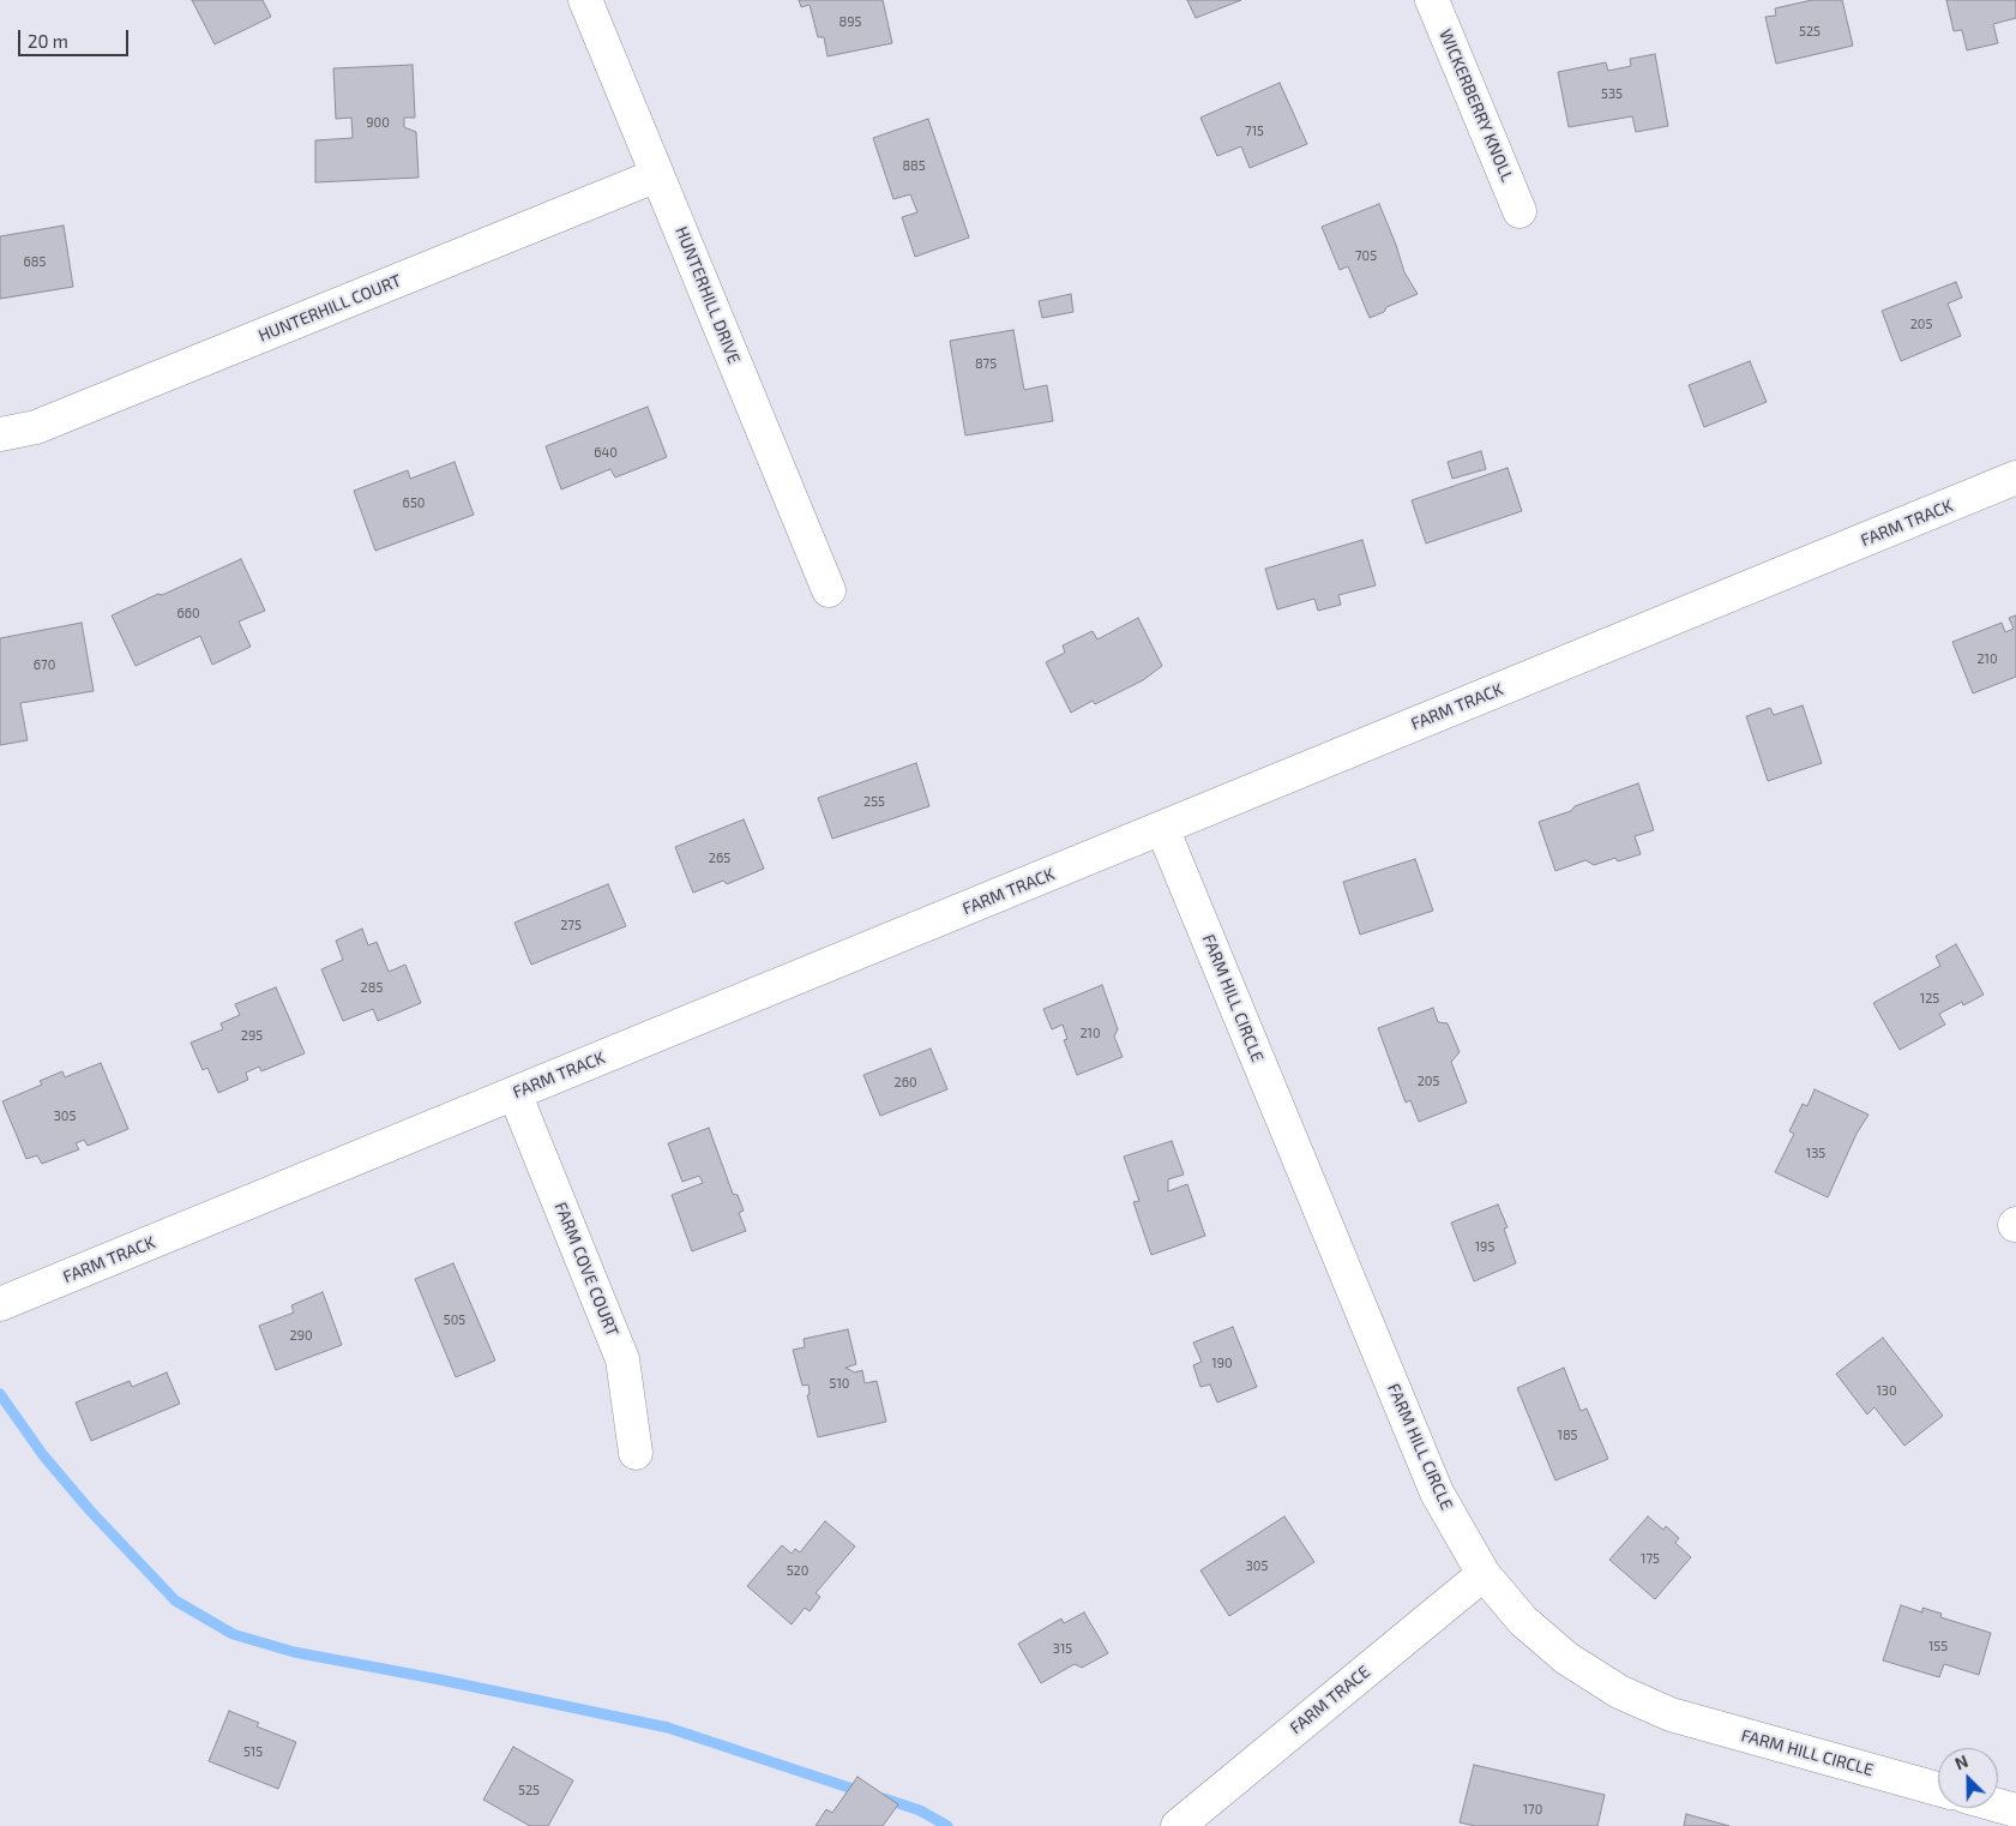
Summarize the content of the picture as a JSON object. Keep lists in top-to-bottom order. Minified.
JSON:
{"streets":{"street":["WICKERBERRY KNOLL","HUNTERHILL DRIVE","HUNTERHILL COURT","FARM TRACK","FARM HILL CIRCLE","FARM COVE COURT","FARM TRACE"]},"crossings":[["HUNTERHILL DRIVE","HUNTERHILL COURT"],["FARM TRACK","FARM HILL CIRCLE"],["FARM TRACK","FARM COVE COURT"],["FARM HILL CIRCLE","FARM TRACE"]],"house_numbers":["895","525","535","900","715","885","705","685","205","875","640","650","660","210","670","255","265","275","285","125","210","295","205","260","305","135","195","505","290","190","510","130","185","175","305","520","155","315","515","525","170"],"scale_bar":"20 m","north":"top left"}
